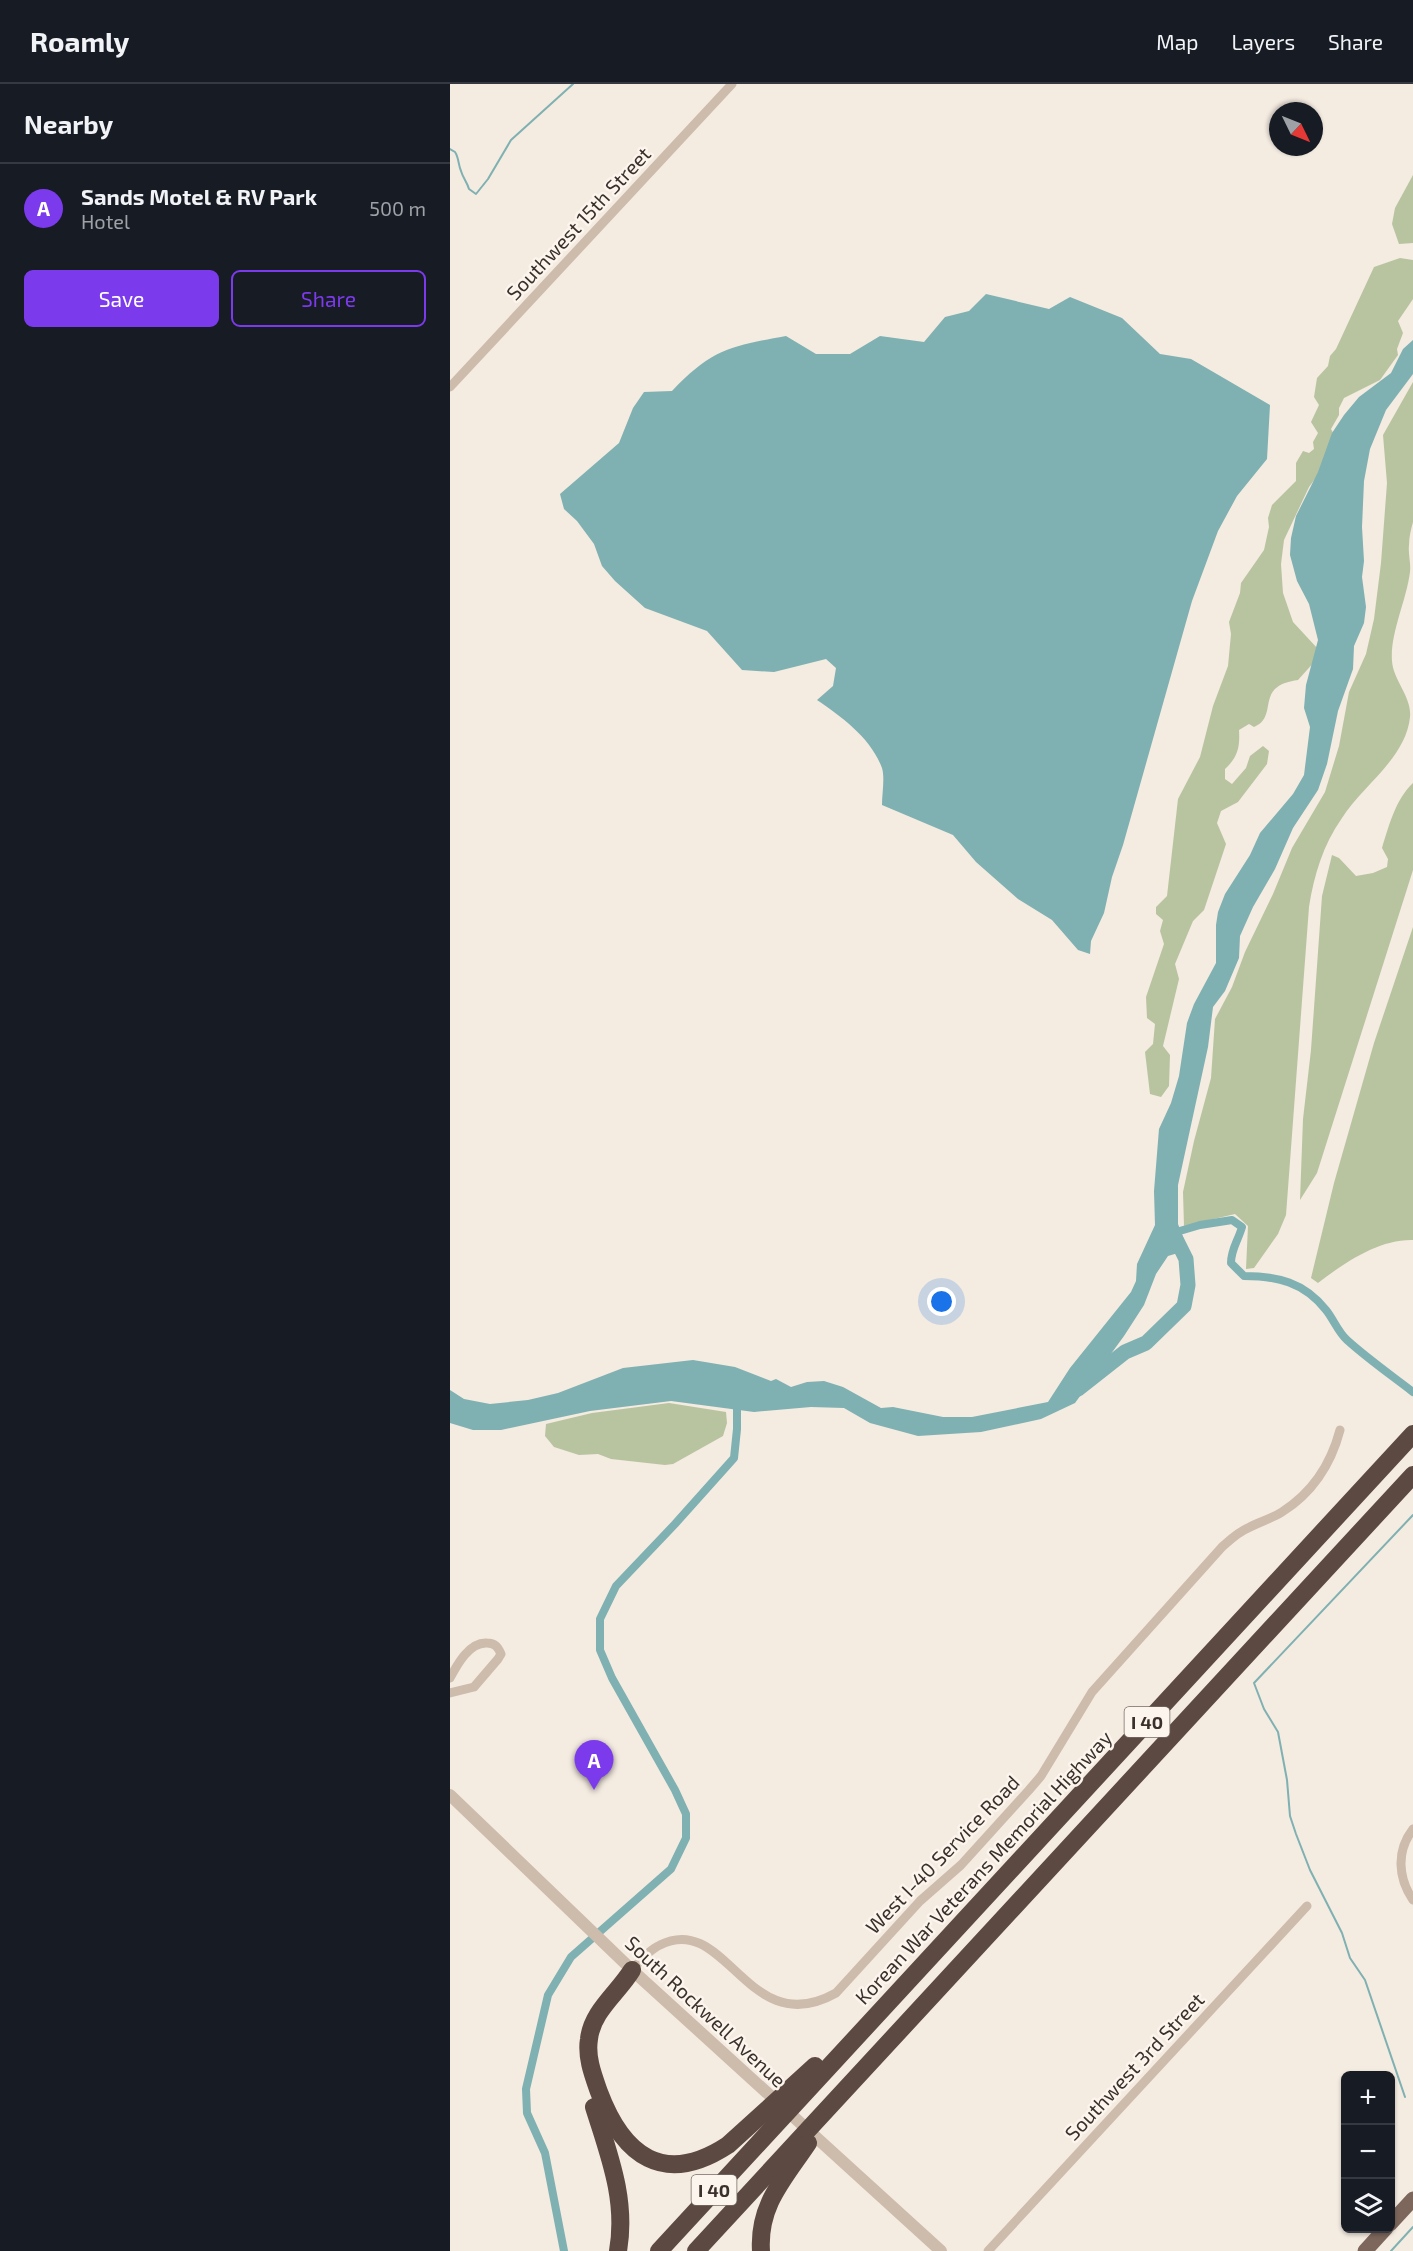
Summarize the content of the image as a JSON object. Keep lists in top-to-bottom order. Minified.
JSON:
{"streets":{"highway":["I 40","Korean War Veterans Memorial Highway"],"street":["Southwest 15th Street","West I-40 Service Road","South Rockwell Avenue","Southwest 3rd Street"]},"crossings":[["West I-40 Service Road","South Rockwell Avenue"]],"north":"bottom right","page":{"header":"Roamly","nav":["Map","Layers","Share"],"heading":"Nearby","list":[{"mark":"A","name":"Sands Motel & RV Park","note":"Hotel","value":"500 m"}],"buttons":["Save","Share"],"pins":"A","map_buttons":["+","−"]}}
